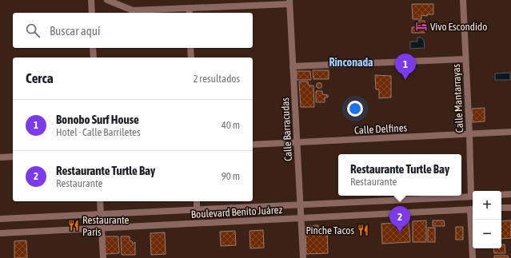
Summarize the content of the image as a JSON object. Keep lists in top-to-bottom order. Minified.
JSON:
{"streets":{"street":["Calle Mantarrayas","Calle Delfines","Calle Barracudas","Boulevard Benito Juárez"]},"crossings":[["Calle Mantarrayas","Calle Delfines"],["Calle Mantarrayas","Boulevard Benito Juárez"],["Calle Delfines","Calle Barracudas"],["Calle Barracudas","Boulevard Benito Juárez"]],"districts":["Rinconada"],"places":{"hotel":["Vivo Escondido"],"restaurant":["Restaurante Paris","Pinche Tacos"]},"page":{"search":"Buscar aquí","pins":["1","2"],"heading":["Cerca","2 resultados"],"list":[{"mark":"1","name":"Bonobo Surf House","note":"Hotel · Calle Barriletes","value":"40 m"},{"mark":"2","name":"Restaurante Turtle Bay","note":"Restaurante","value":"90 m"}],"popup":["Restaurante Turtle Bay","Restaurante"],"map_buttons":["+","−"]}}
